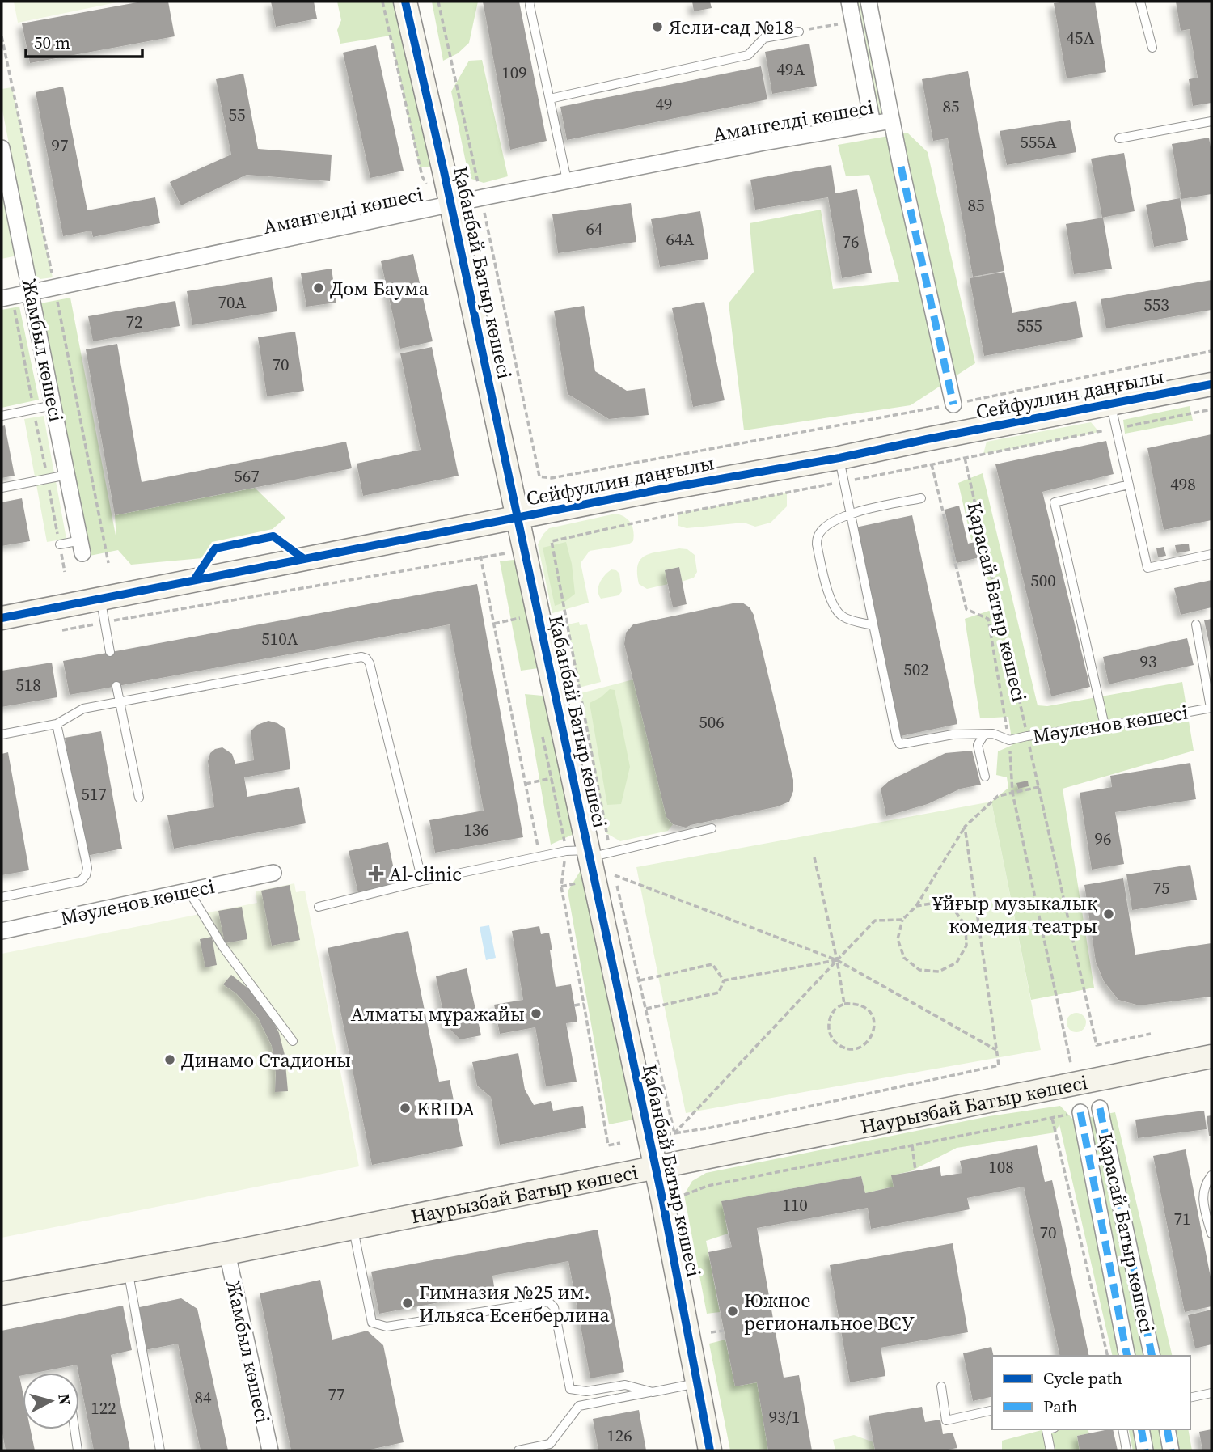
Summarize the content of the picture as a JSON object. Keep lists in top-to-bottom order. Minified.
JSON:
{"streets":{"main road":["Қабанбай Батыр көшесі","Сейфуллин даңғылы","Наурызбай Батыр көшесі"],"street":["Амангелді көшесі","Жамбыл көшесі","Қарасай Батыр көшесі","Мәуленов көшесі"]},"crossings":[["Амангелді көшесі","Қабанбай Батыр көшесі"],["Амангелді көшесі","Жамбыл көшесі"],["Қабанбай Батыр көшесі","Сейфуллин даңғылы"],["Қабанбай Батыр көшесі","Наурызбай Батыр көшесі"],["Жамбыл көшесі","Наурызбай Батыр көшесі"],["Қарасай Батыр көшесі","Мәуленов көшесі"]],"places":{"other":["Ясли-сад №18","Дом Баума","Ұйғыр музыкалық комедия театры","Алматы мұражайы","Динамо Стадионы","KRIDA","Гимназия №25 им. Ильяса Есенберлина","Южное региональное ВСУ"],"health":["Al-clinic"]},"house_numbers":["45А","49А","109","49","85","55","555А","97","85","64","64А","76","70А","553","72","555","70","567","498","500","510А","93","502","518","506","517","136","96","75","108","110","71","70","77","84","122","93/1","126"],"legend":["Cycle path","Path"],"scale_bar":"50 m","north":"right"}
